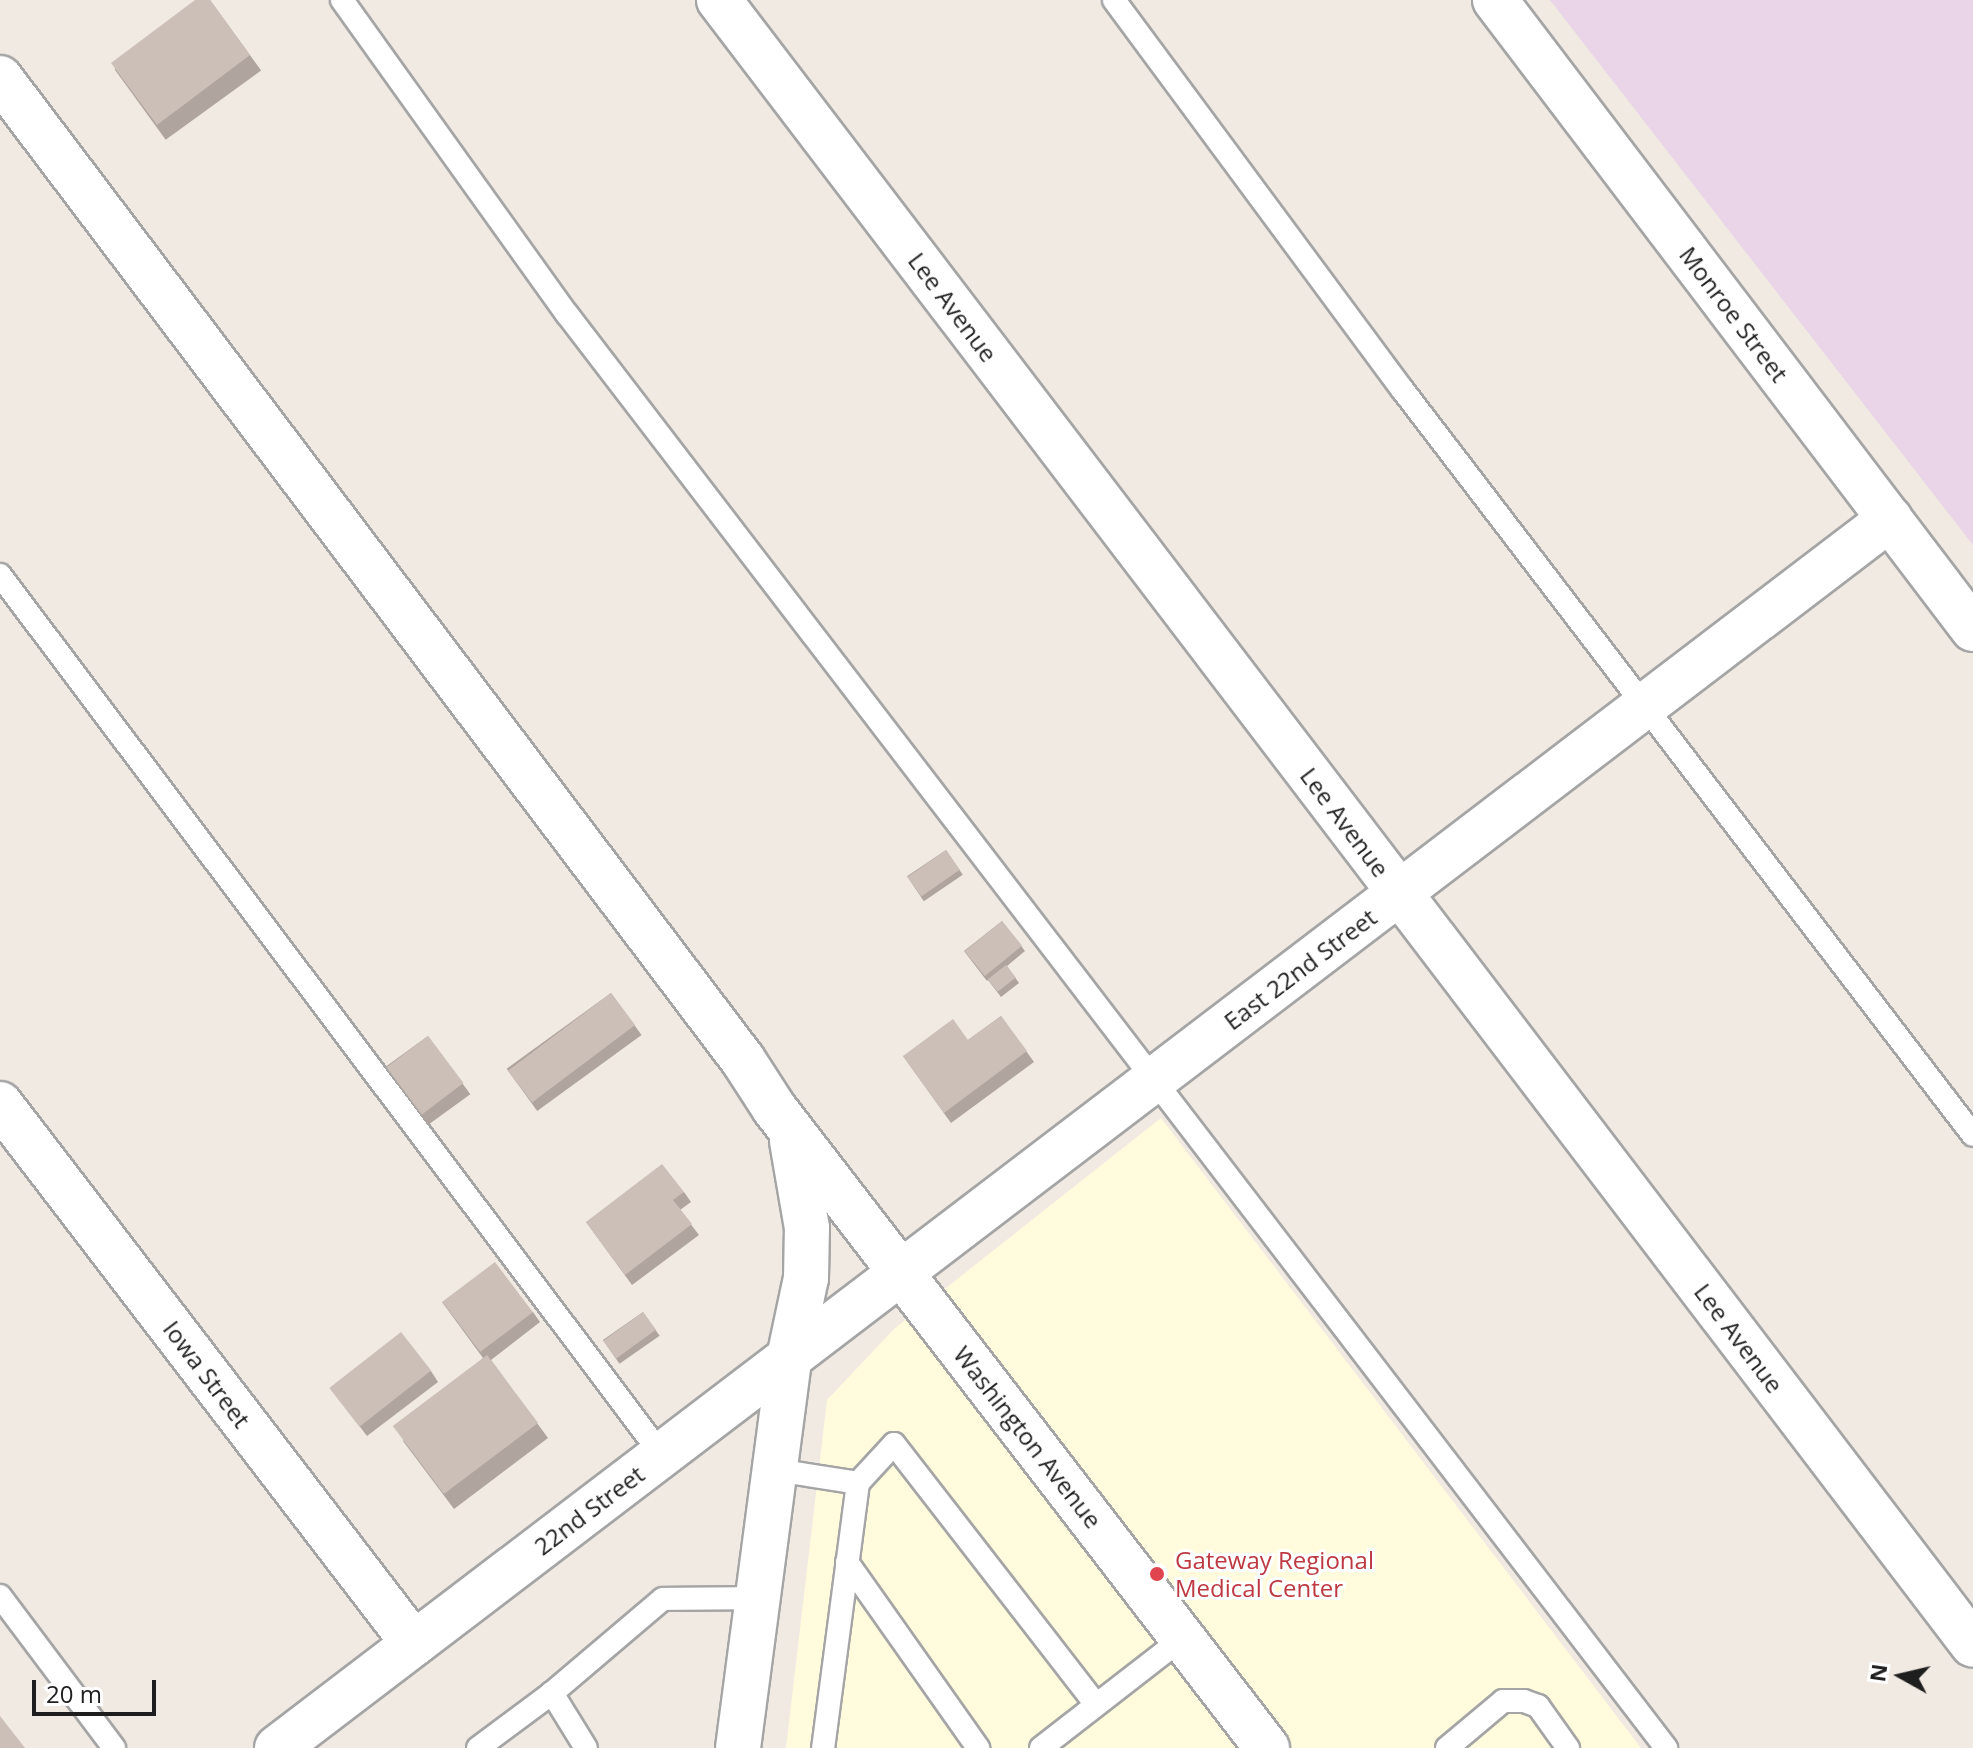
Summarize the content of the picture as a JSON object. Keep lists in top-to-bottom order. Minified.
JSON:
{"streets":{"street":["Lee Avenue","Monroe Street","East 22nd Street","Iowa Street","Washington Avenue","22nd Street"]},"crossings":[["Lee Avenue","East 22nd Street"],["Monroe Street","East 22nd Street"],["East 22nd Street","Washington Avenue"],["East 22nd Street","22nd Street"],["Iowa Street","22nd Street"],["Washington Avenue","22nd Street"]],"places":["Gateway Regional Medical Center"],"scale_bar":"20 m","north":"left"}
